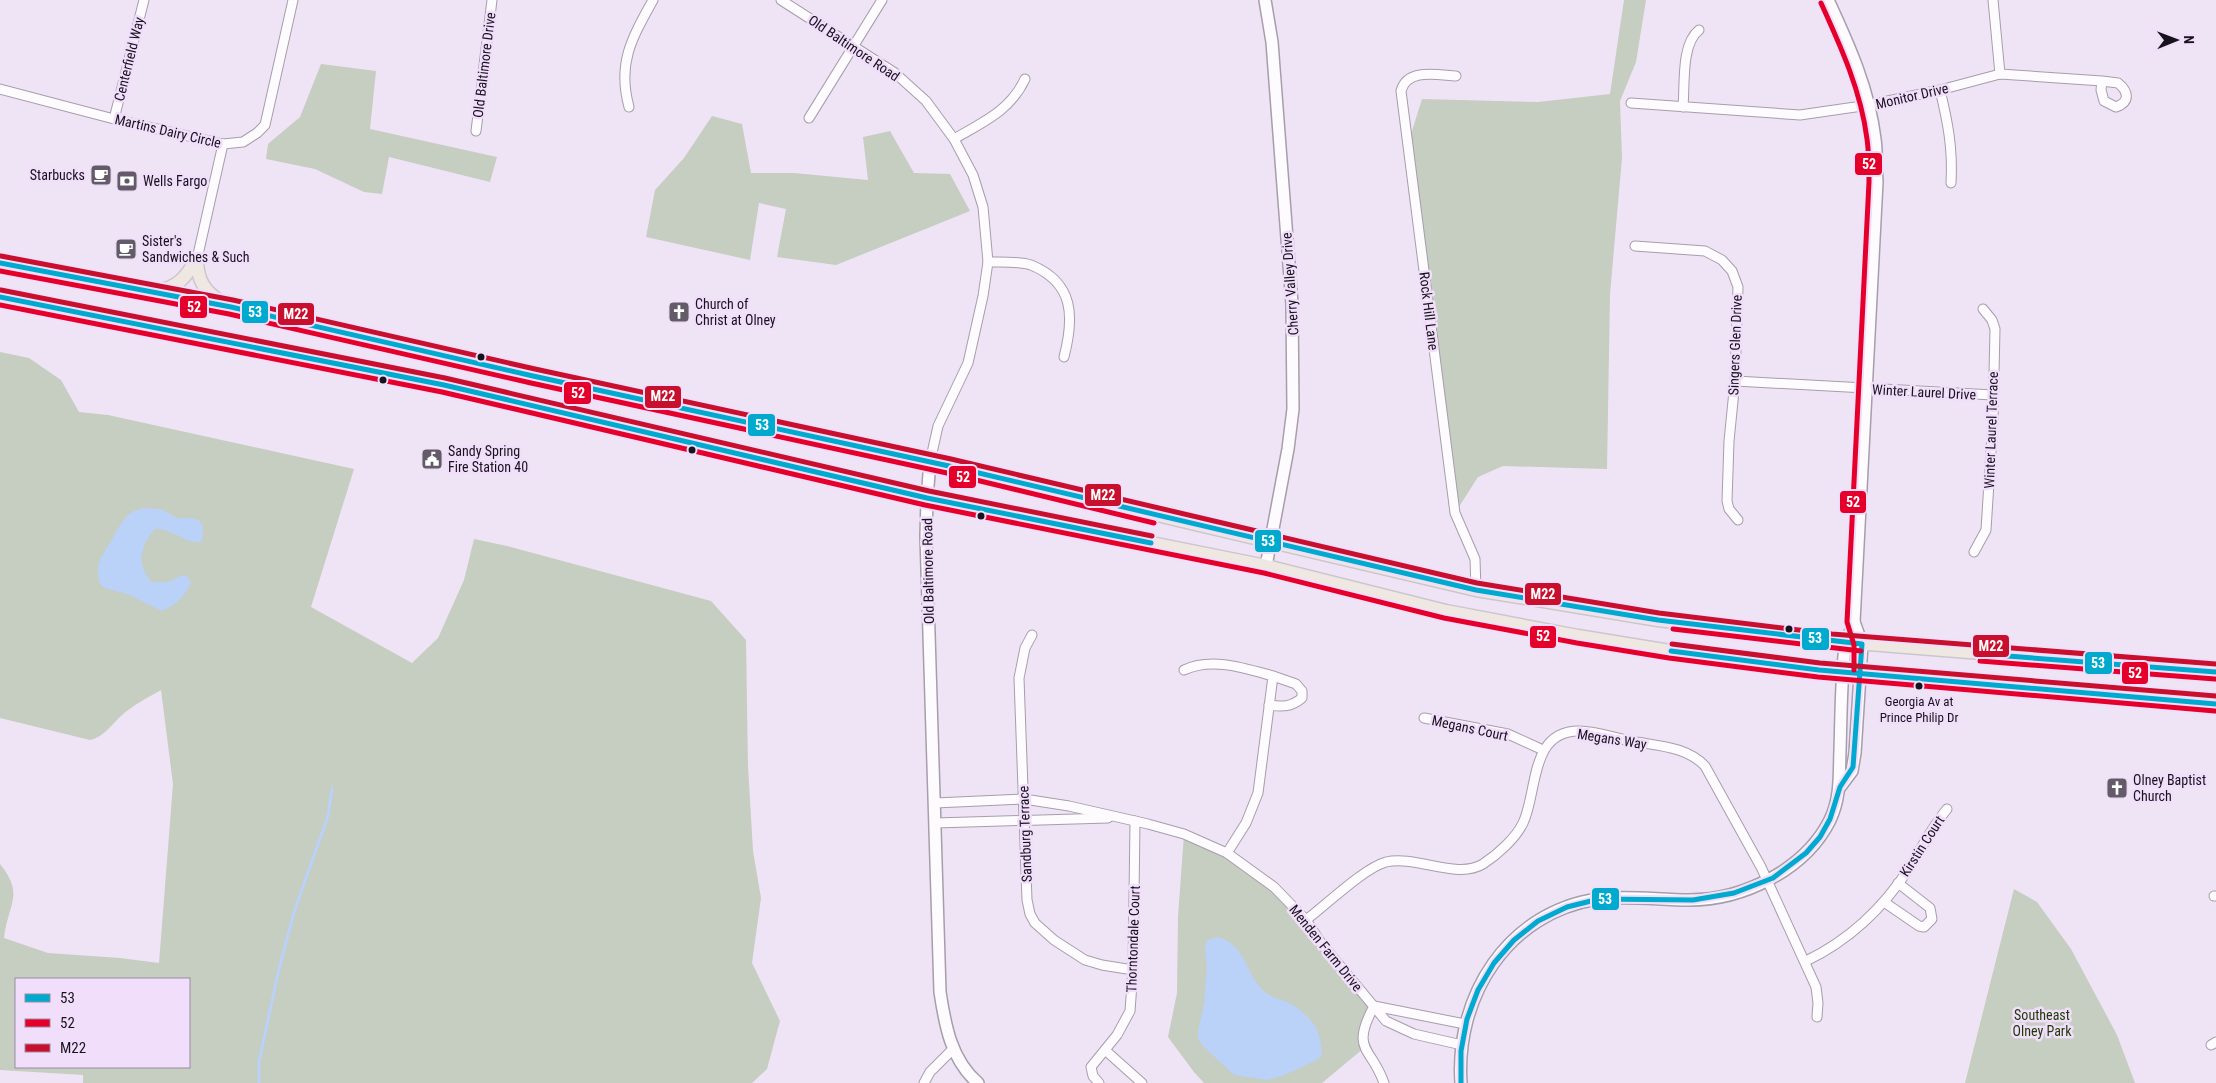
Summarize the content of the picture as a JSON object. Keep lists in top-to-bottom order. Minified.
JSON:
{"streets":{"street":["Old Baltimore Road","Centerfield Way","Old Baltimore Drive","Monitor Drive","Martins Dairy Circle","Cherry Valley Drive","Rock Hill Lane","Singers Glen Drive","Winter Laurel Drive","Winter Laurel Terrace","Megans Court","Megans Way","Sandburg Terrace","Kirstin Court","Thorntondale Court","Menden Farm Drive"]},"crossings":[["Old Baltimore Road","Menden Farm Drive"],["Centerfield Way","Martins Dairy Circle"],["Singers Glen Drive","Winter Laurel Drive"],["Winter Laurel Drive","Winter Laurel Terrace"],["Megans Court","Megans Way"],["Megans Way","Kirstin Court"],["Sandburg Terrace","Thorntondale Court"],["Sandburg Terrace","Menden Farm Drive"],["Thorntondale Court","Menden Farm Drive"]],"parks":["Southeast Olney Park"],"places":{"cafe":["Starbucks","Sister's Sandwiches & Such"],"bank":["Wells Fargo"],"church":["Church of Christ at Olney","Olney Baptist Church"],"public building":["Sandy Spring Fire Station 40"],"other":["Georgia Av at Prince Philip Dr"]},"lines":["transit line 52","transit line M22","transit line 53"],"legend":["53","52","M22"],"north":"right"}
